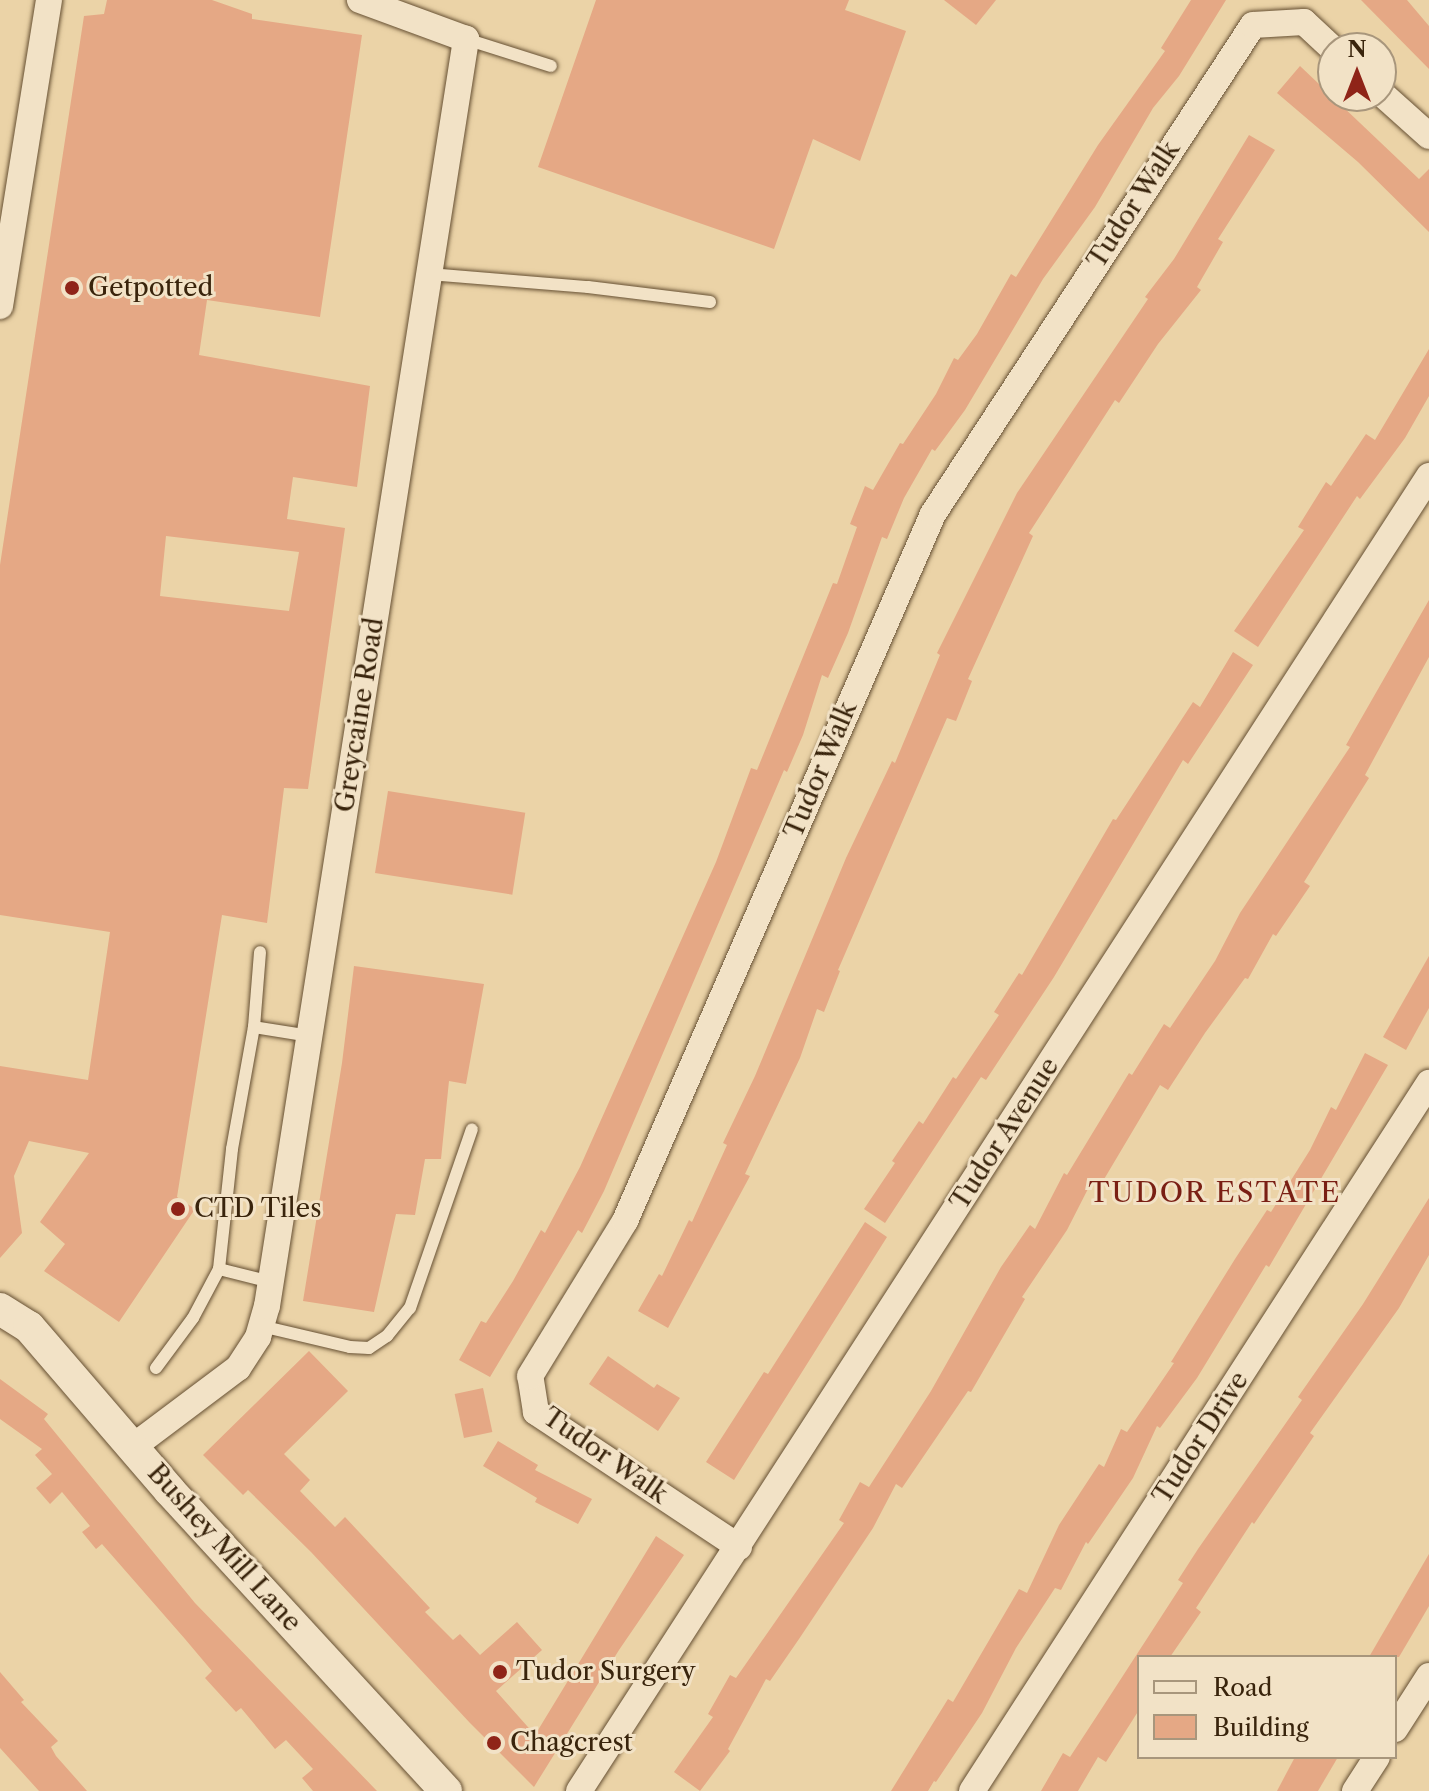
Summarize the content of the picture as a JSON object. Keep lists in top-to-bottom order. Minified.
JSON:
{"streets":{"street":["Tudor Walk","Greycaine Road","Tudor Avenue","Tudor Drive","Bushey Mill Lane"]},"crossings":[["Tudor Walk","Tudor Avenue"],["Greycaine Road","Bushey Mill Lane"]],"districts":["TUDOR ESTATE"],"places":["Getpotted","CTD Tiles","Tudor Surgery","Chagcrest"],"legend":["Road","Building"],"north":"top"}
